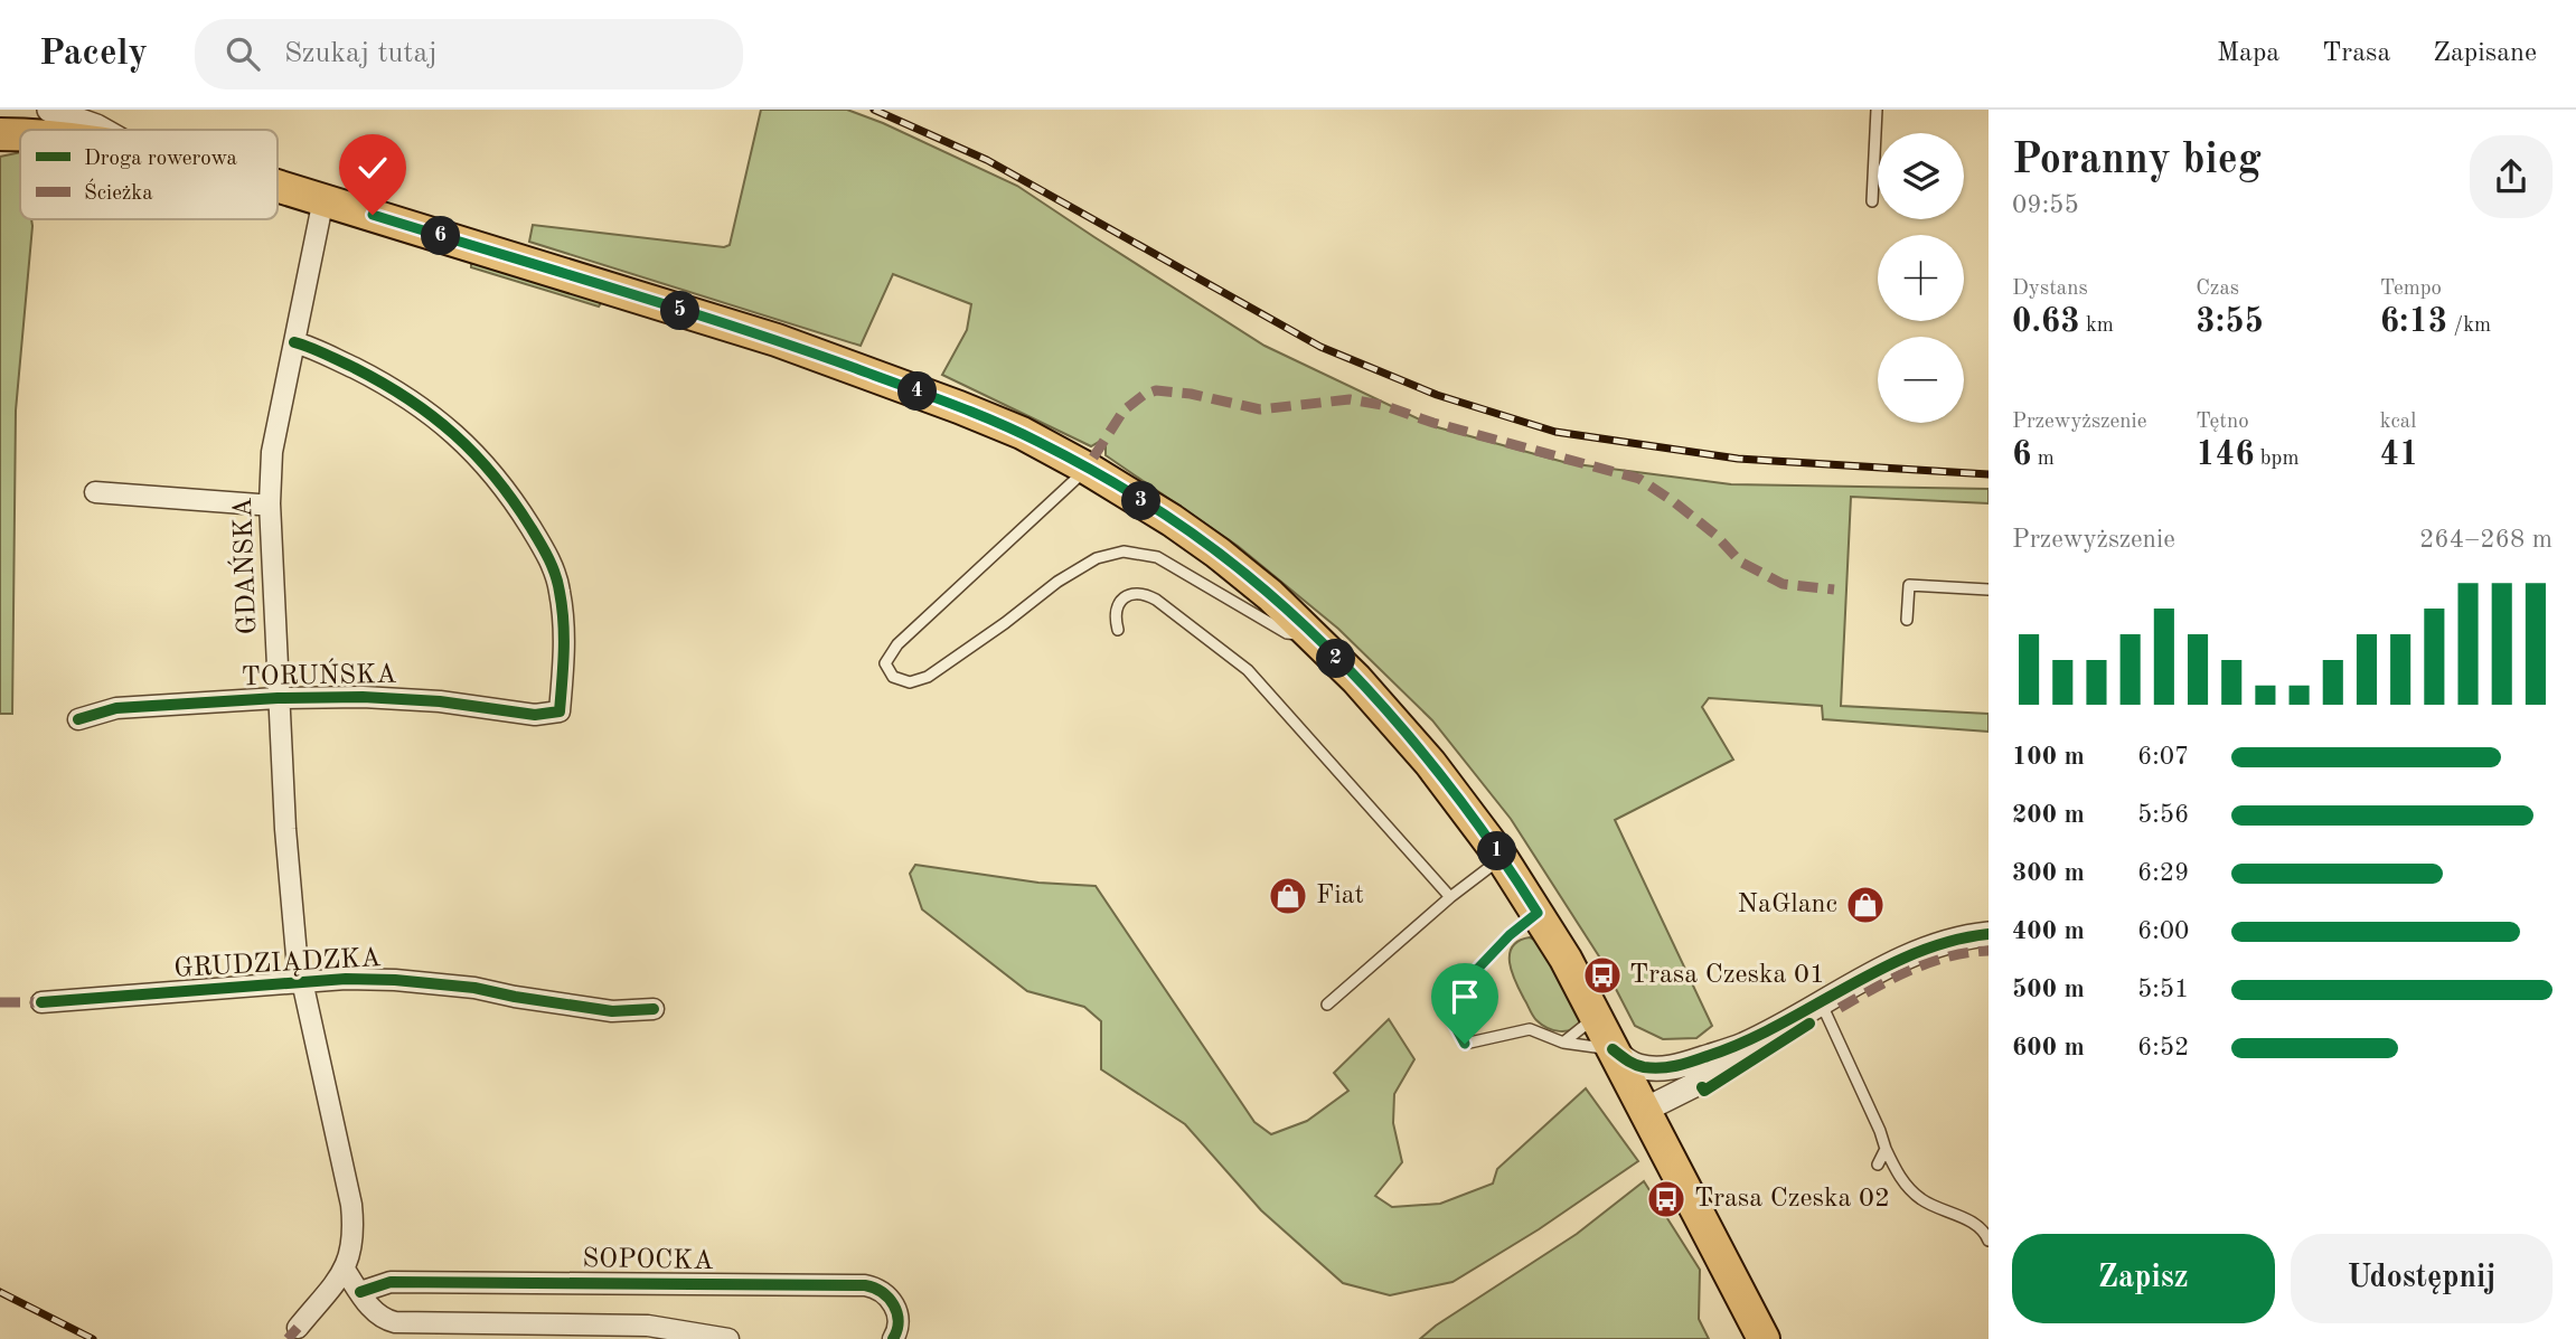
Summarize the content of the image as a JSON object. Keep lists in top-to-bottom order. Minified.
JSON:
{"streets":{"street":["GDAŃSKA","TORUŃSKA","GRUDZIĄDZKA","SOPOCKA"]},"crossings":[["GDAŃSKA","TORUŃSKA"],["GDAŃSKA","GRUDZIĄDZKA"]],"places":{"shop":["Fiat","NaGlanc"],"bus stop":["Trasa Czeska 01","Trasa Czeska 02"]},"legend":["Droga rowerowa","Ścieżka"],"page":{"header":"Pacely","search":"Szukaj tutaj","nav":["Mapa","Trasa","Zapisane"],"heading":["Poranny bieg","09:55"],"map_buttons":["+","−"],"pins":["6","5","4","3","2","1"],"stats":[["Dystans","0.63 km"],["Czas","3:55"],["Tempo","6:13 /km"],["Przewyższenie","6 m"],["Tętno","146 bpm"],["kcal","41"]],"chart":["Przewyższenie","264–268 m"],"list":[{"name":"100 m","note":"6:07"},{"name":"200 m","note":"5:56"},{"name":"300 m","note":"6:29"},{"name":"400 m","note":"6:00"},{"name":"500 m","note":"5:51"},{"name":"600 m","note":"6:52"}],"buttons":["Zapisz","Udostępnij"]}}
